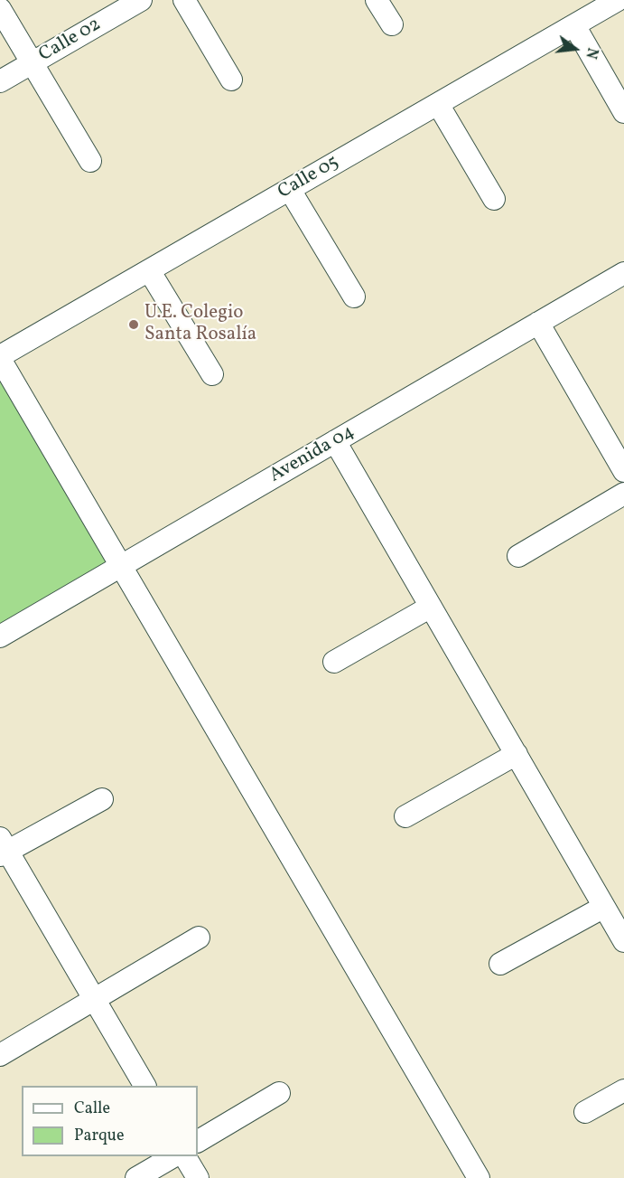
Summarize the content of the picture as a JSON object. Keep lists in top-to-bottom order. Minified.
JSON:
{"streets":{"street":["Calle 02","Calle 05","Avenida 04"]},"places":["U.E. Colegio Santa Rosalía"],"legend":["Calle","Parque"],"north":"right"}
